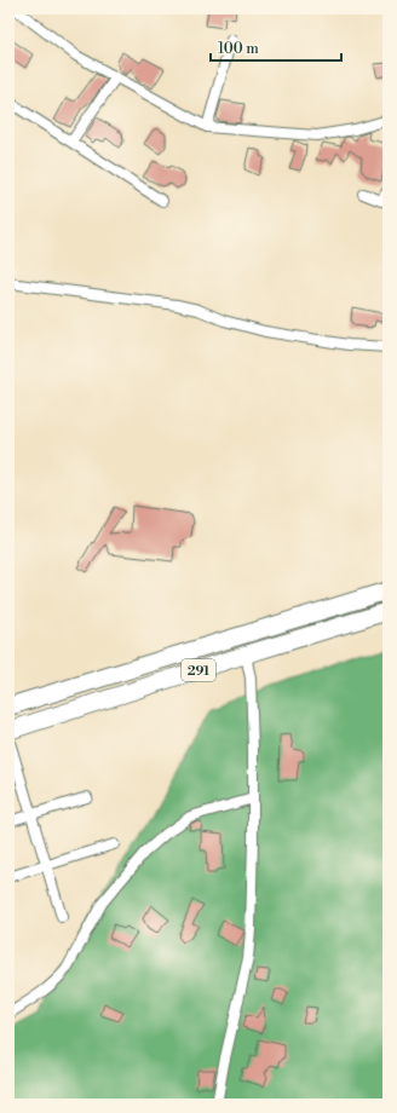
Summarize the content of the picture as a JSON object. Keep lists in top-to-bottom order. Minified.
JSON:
{"streets":{"highway":["291"]},"scale_bar":"100 m"}
